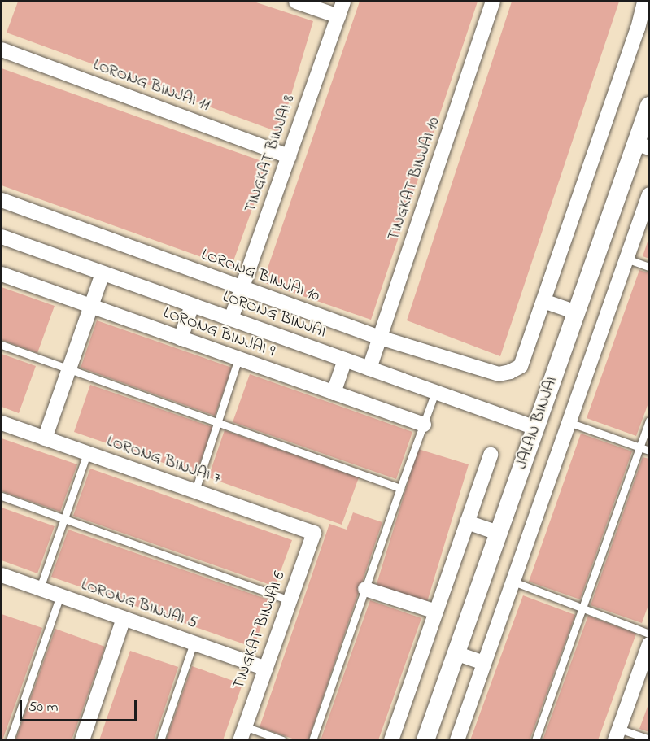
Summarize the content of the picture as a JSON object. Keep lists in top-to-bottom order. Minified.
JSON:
{"streets":{"street":["LORONG BINJAI 11","TINGKAT BINJAI 8","TINGKAT BINJAI 10","LORONG BINJAI 10","LORONG BINJAI","LORONG BINJAI 9","JALAN BINJAI","LORONG BINJAI 7","LORONG BINJAI 5","TINGKAT BINJAI 6"]},"crossings":[["LORONG BINJAI 11","TINGKAT BINJAI 8"],["TINGKAT BINJAI 8","LORONG BINJAI 10"],["TINGKAT BINJAI 8","LORONG BINJAI"],["TINGKAT BINJAI 10","LORONG BINJAI 10"],["TINGKAT BINJAI 10","LORONG BINJAI"],["LORONG BINJAI","JALAN BINJAI"],["LORONG BINJAI 7","TINGKAT BINJAI 6"],["LORONG BINJAI 5","TINGKAT BINJAI 6"]],"scale_bar":"50 m"}
